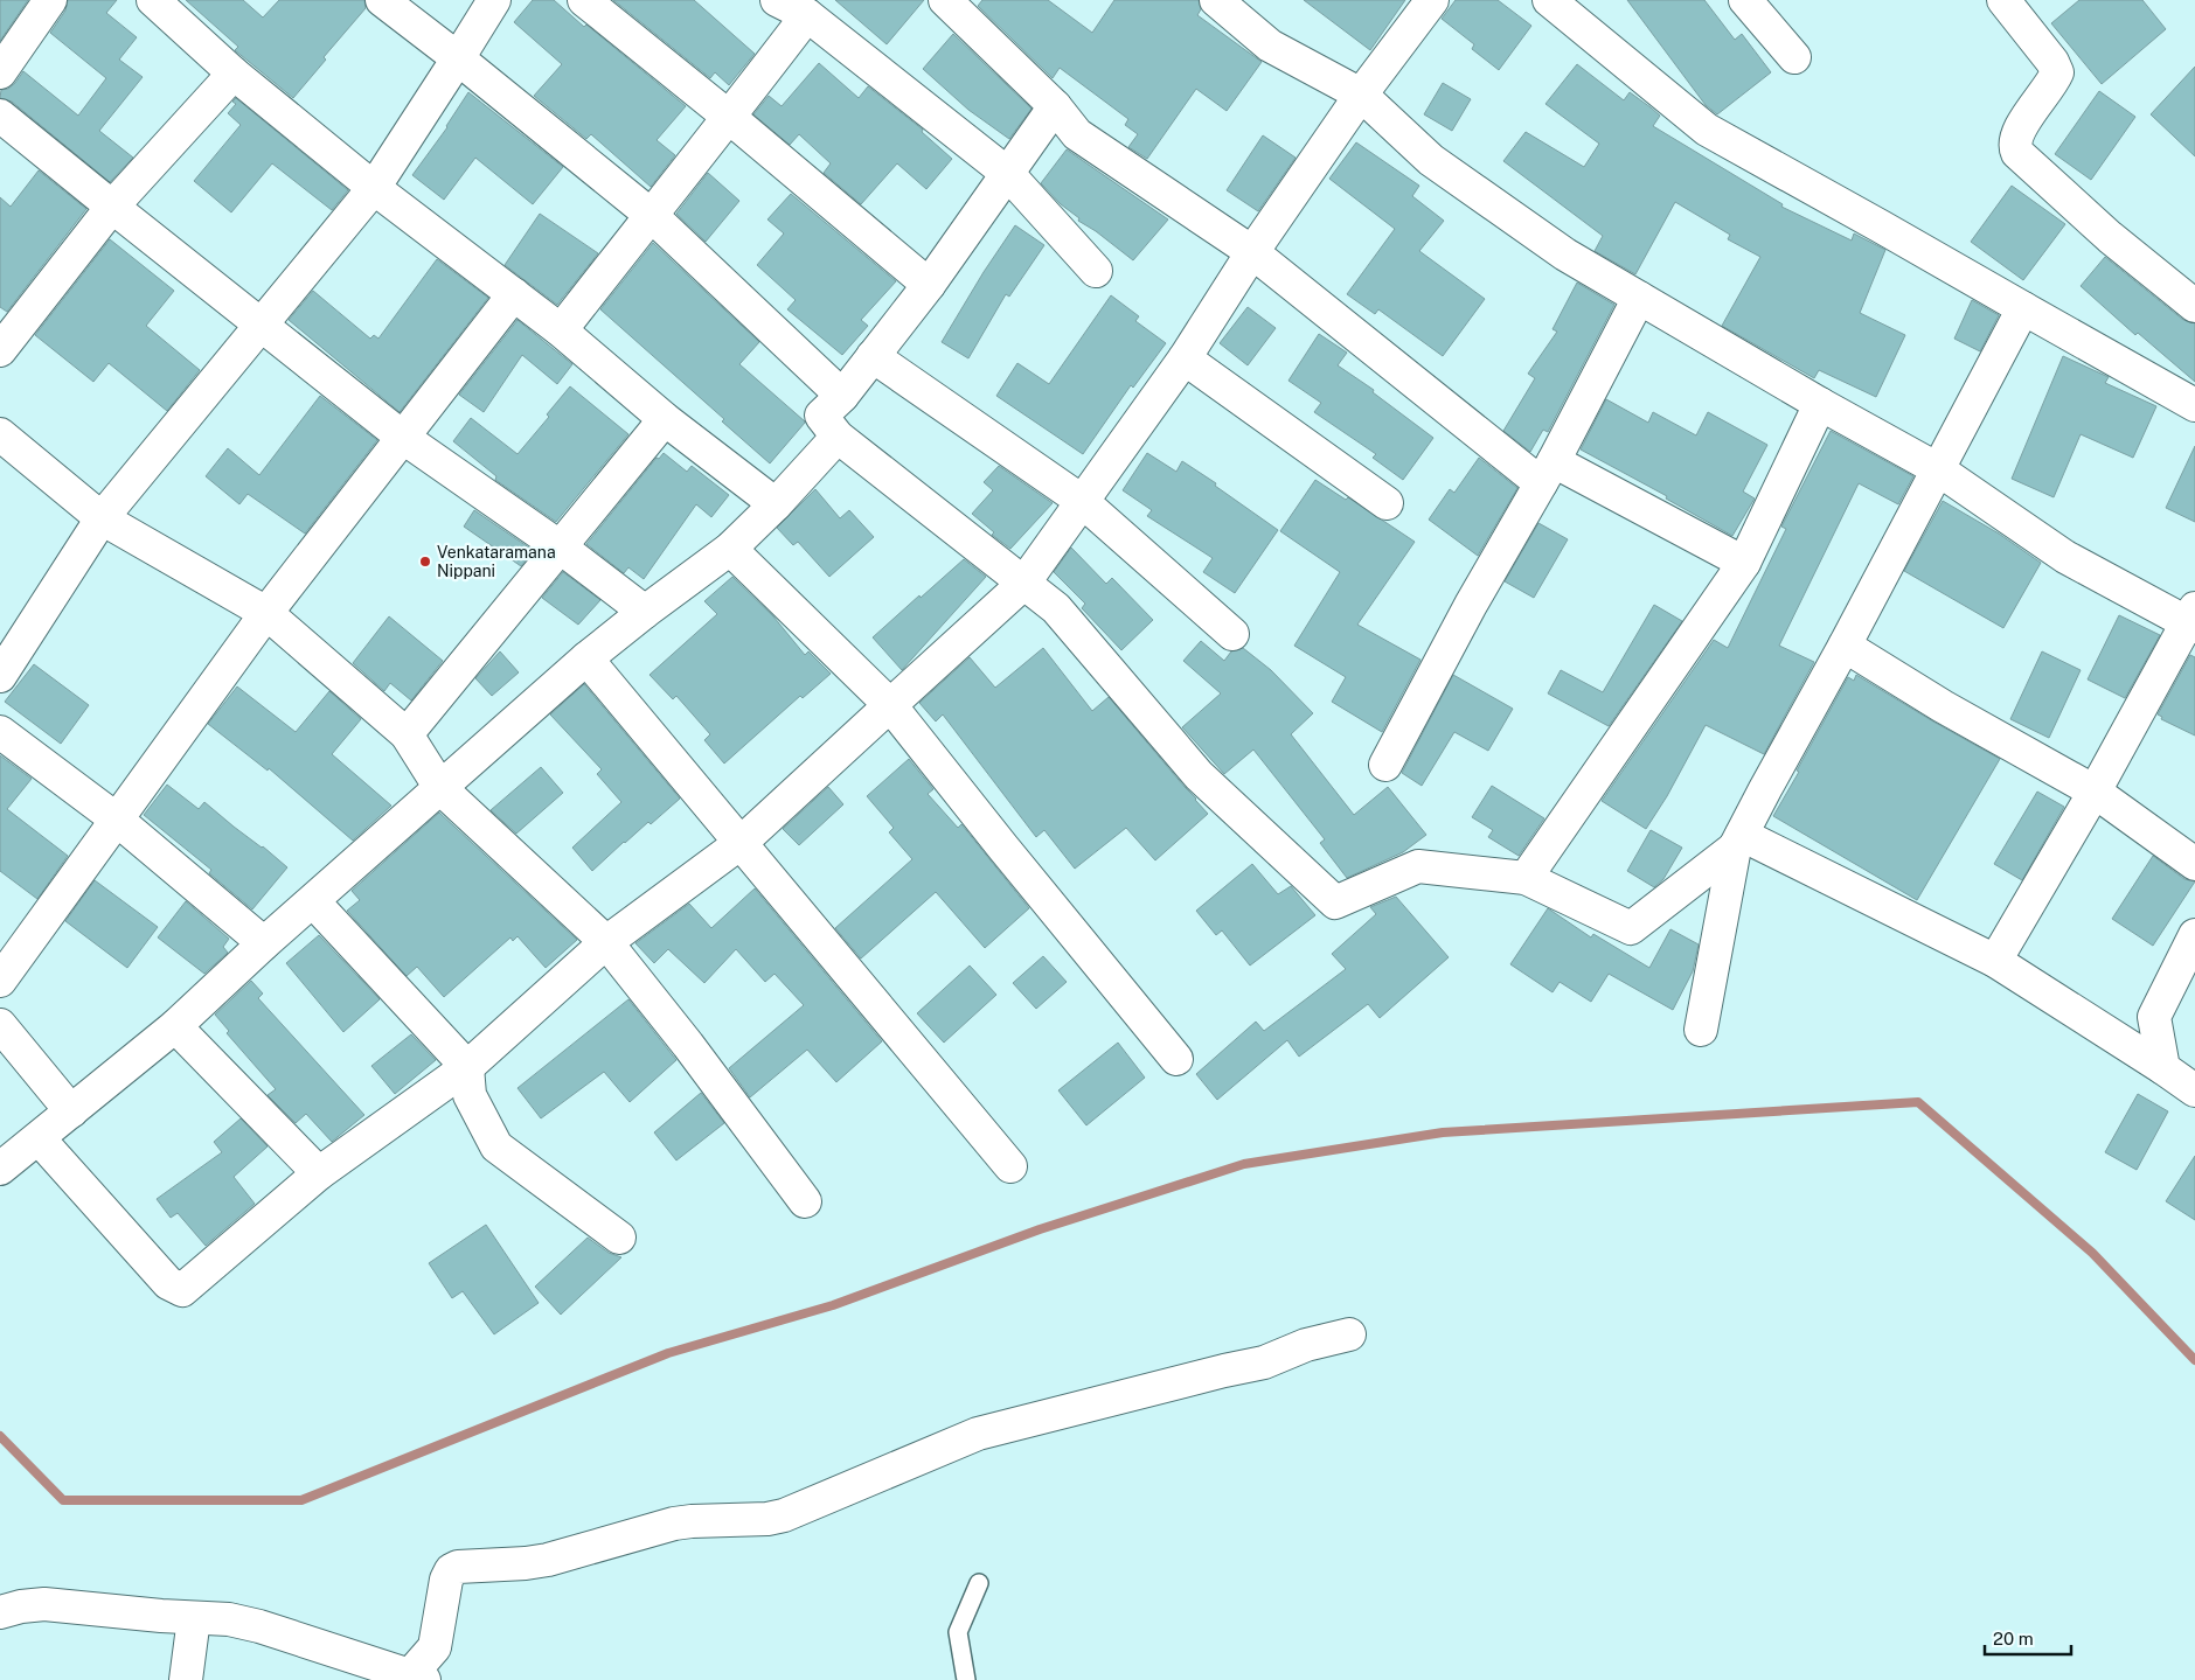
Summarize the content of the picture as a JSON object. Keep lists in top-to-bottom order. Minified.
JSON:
{"places":["Venkataramana Nippani"],"scale_bar":"20 m"}
